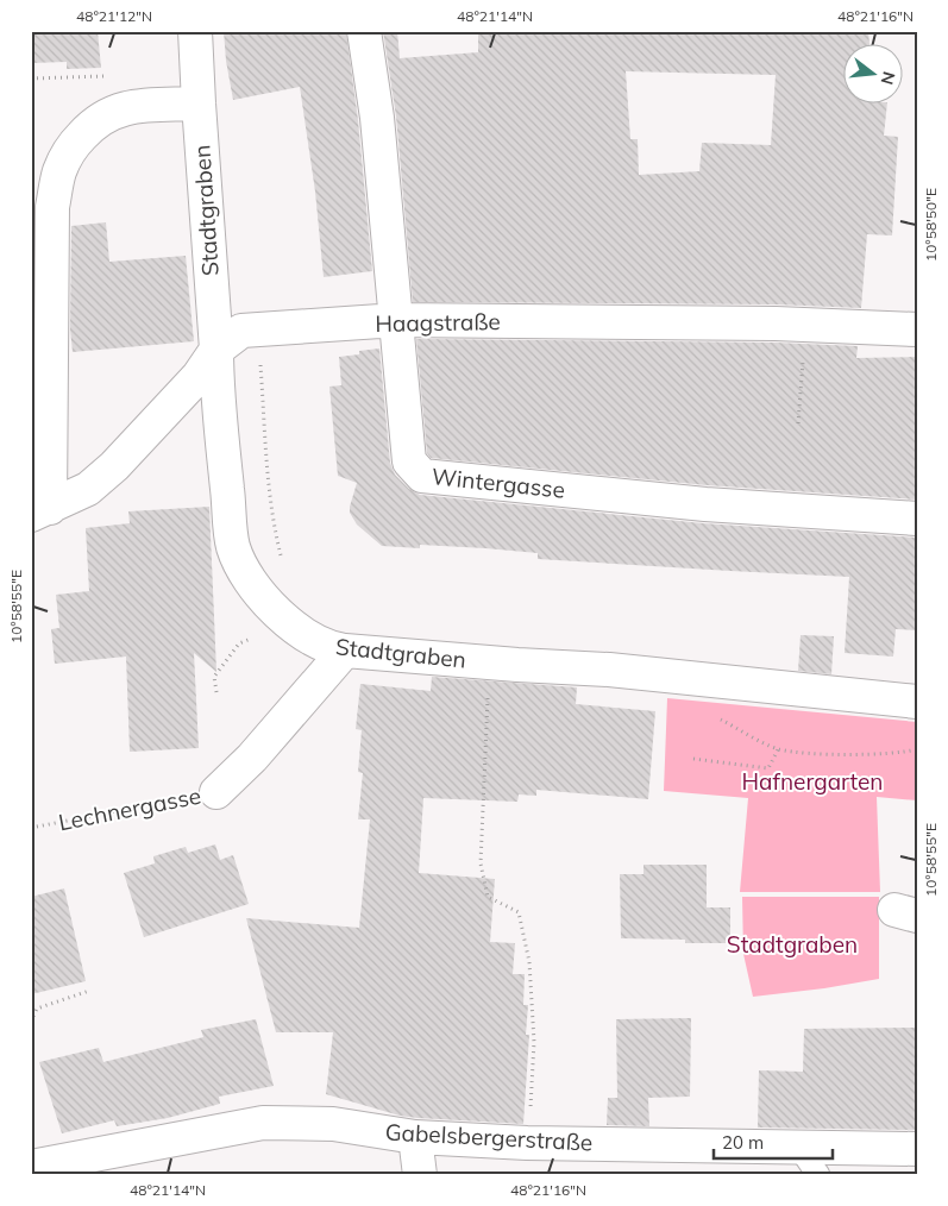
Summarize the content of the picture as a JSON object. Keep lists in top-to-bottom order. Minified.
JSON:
{"streets":{"street":["Stadtgraben","Haagstraße","Wintergasse","Lechnergasse","Gabelsbergerstraße"]},"crossings":[["Stadtgraben","Haagstraße"],["Stadtgraben","Lechnergasse"],["Haagstraße","Wintergasse"]],"parks":["Hafnergarten","Stadtgraben"],"scale_bar":"20 m","north":"right","coordinates":["48°21'12\"N","48°21'14\"N","48°21'16\"N","10°58'50\"E","10°58'55\"E"]}
